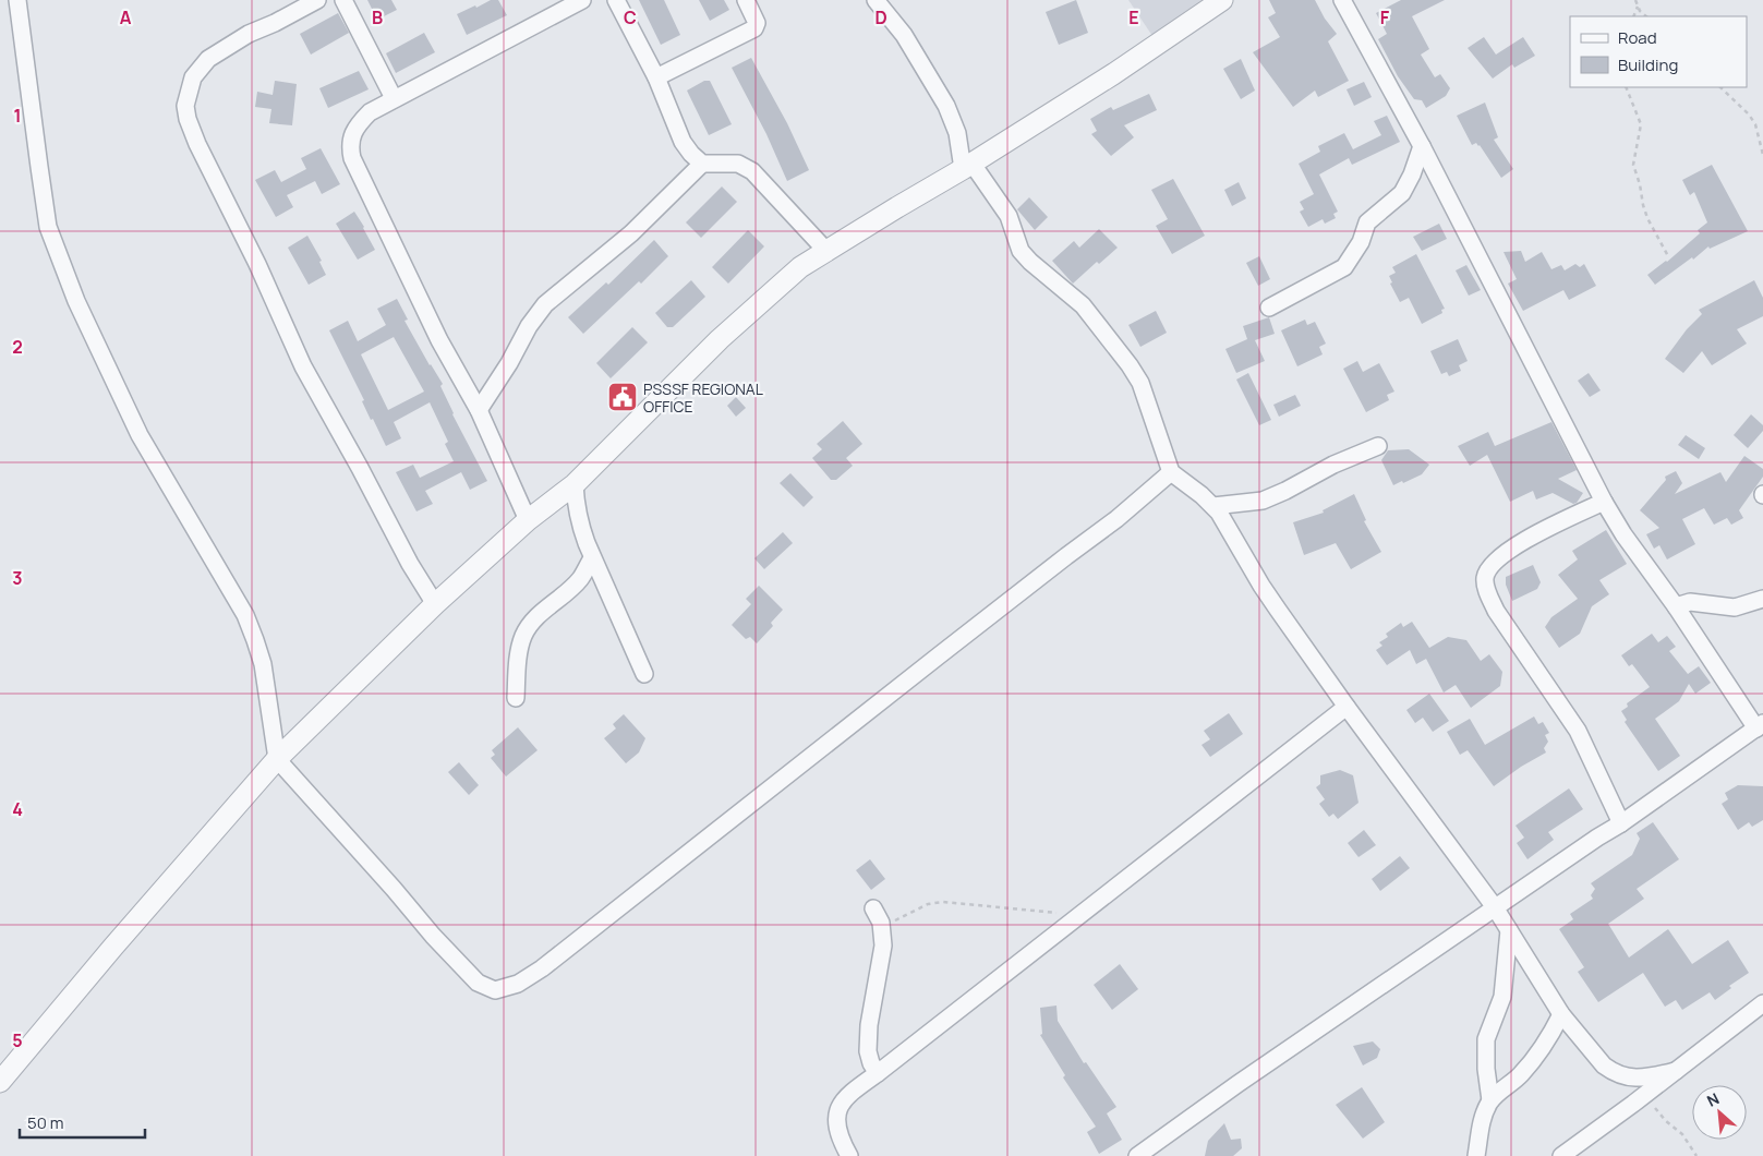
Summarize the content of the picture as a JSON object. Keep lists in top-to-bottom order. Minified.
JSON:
{"places":{"public building":["PSSSF REGIONAL OFFICE"]},"legend":["Road","Building"],"scale_bar":"50 m","north":"top left","grid":{"columns":["A","B","C","D","E","F"],"rows":["1","2","3","4","5"]}}
